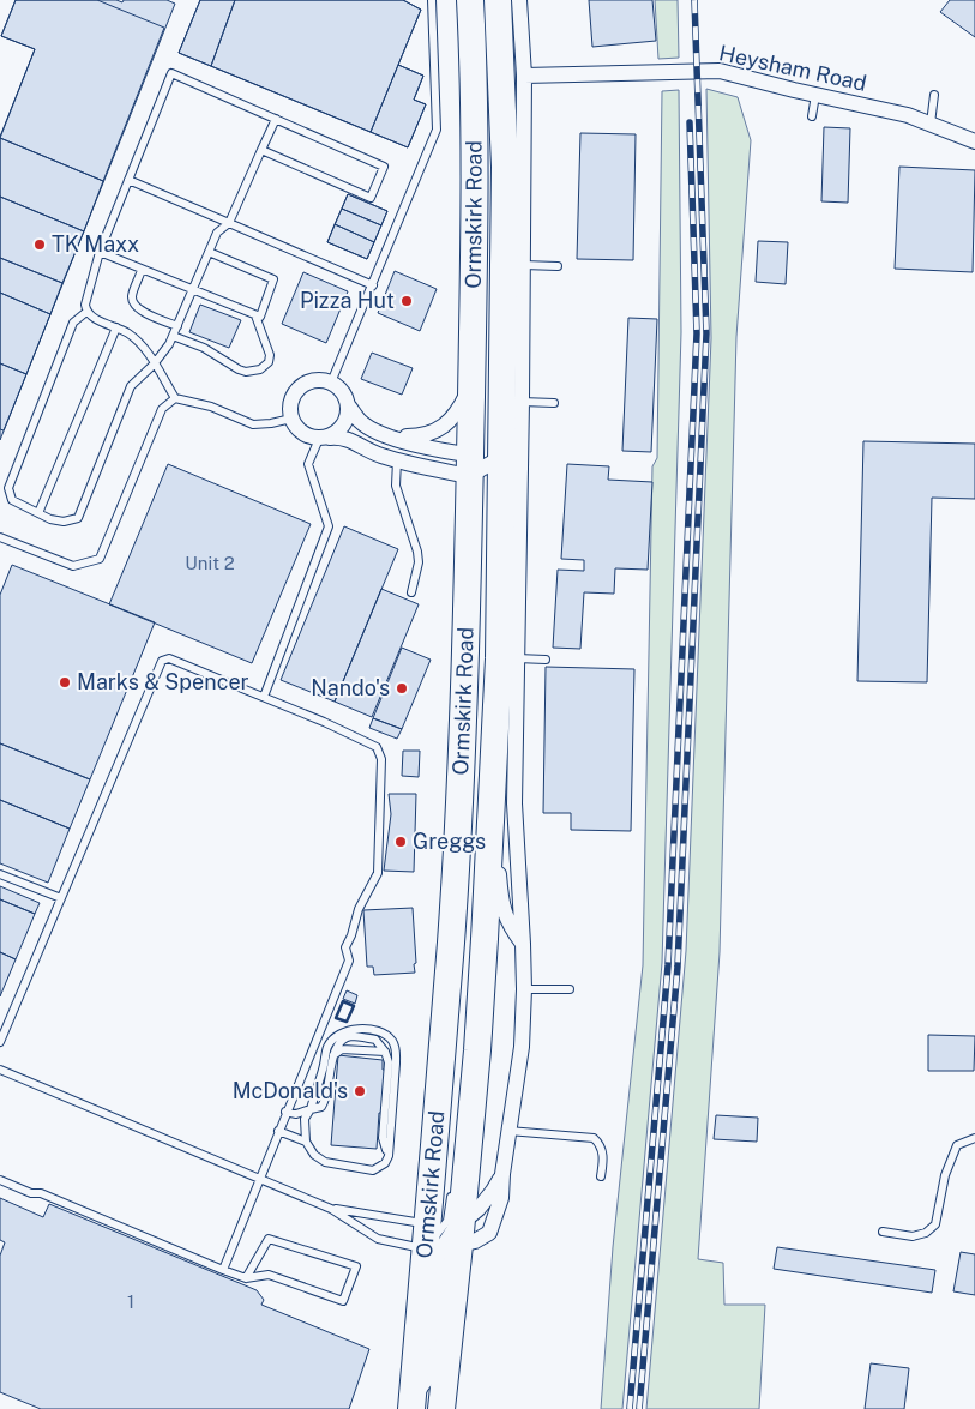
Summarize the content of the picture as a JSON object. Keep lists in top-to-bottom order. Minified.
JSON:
{"streets":{"highway":["Ormskirk Road"],"street":["Heysham Road"]},"places":["TK Maxx","Pizza Hut","Marks & Spencer","Nando's","Greggs","McDonald's"],"house_numbers":["Unit 2","1"]}
